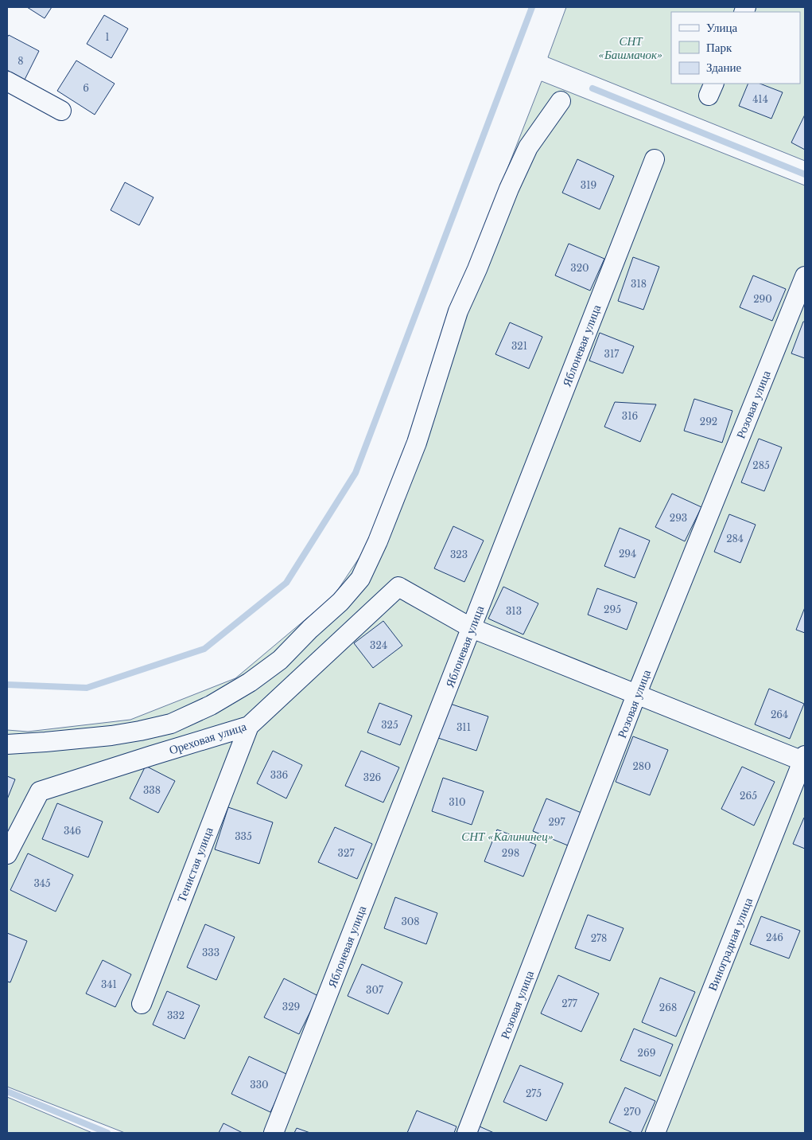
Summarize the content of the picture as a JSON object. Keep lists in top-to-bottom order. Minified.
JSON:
{"streets":{"street":["Яблоневая улица","Розовая улица","Ореховая улица","Тенистая улица","Виноградная улица"]},"crossings":[["Яблоневая улица","Ореховая улица"],["Ореховая улица","Тенистая улица"]],"parks":["СНТ «Башмачок»","СНТ «Калининец»"],"house_numbers":["1","8","6","414","319","320","318","290","321","317","316","292","285","293","284","294","323","295","313","324","264","325","311","280","336","326","338","265","310","297","346","335","327","298","345","308","246","278","333","341","307","277","329","268","332","269","330","275","270"],"legend":["Улица","Парк","Здание"]}
